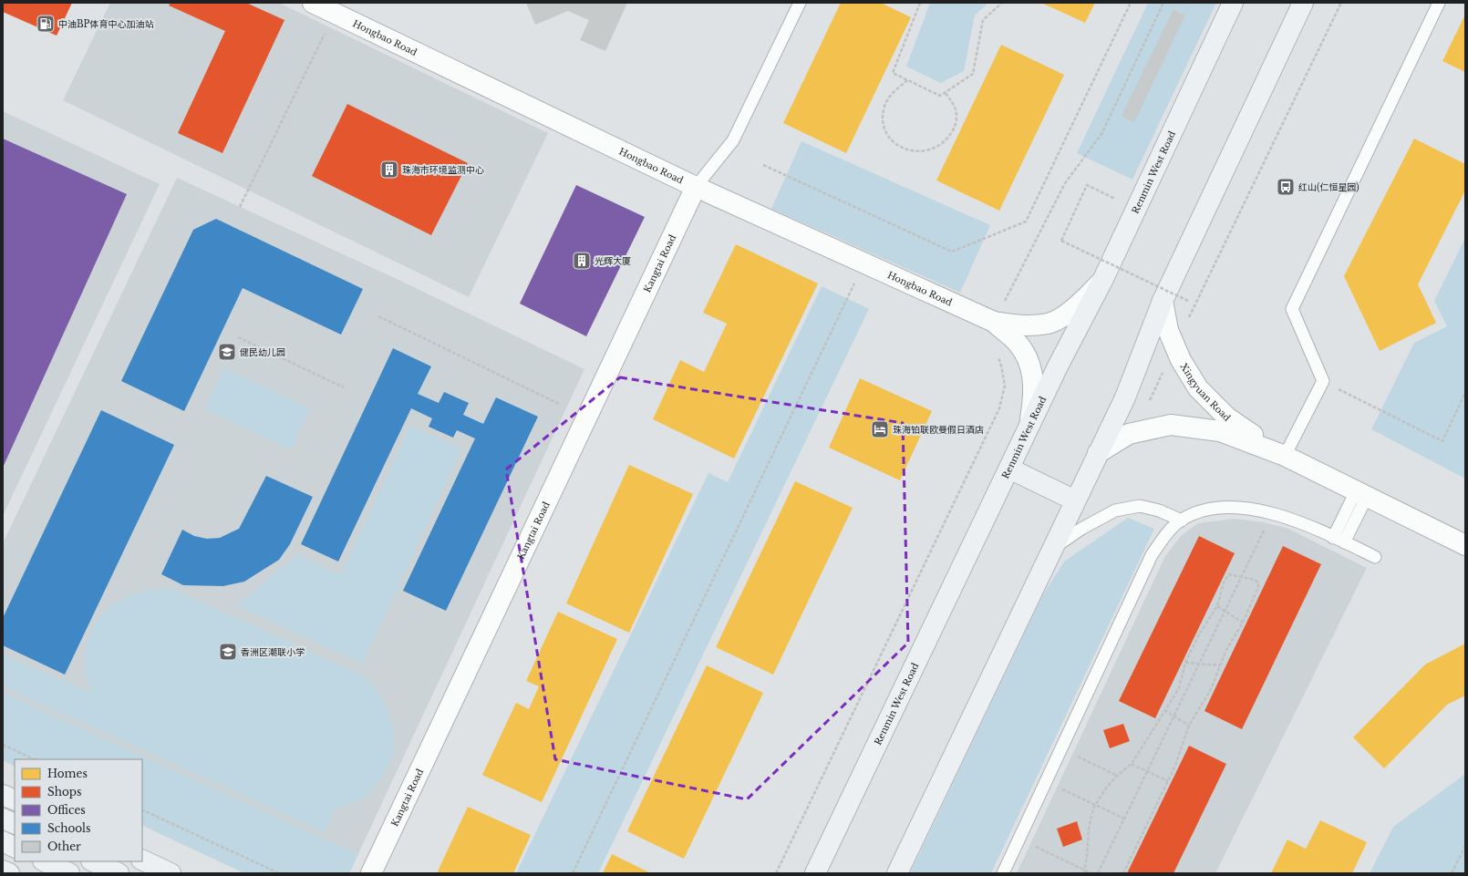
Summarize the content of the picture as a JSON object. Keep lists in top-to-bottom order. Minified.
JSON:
{"streets":{"main road":["Renmin West Road"],"street":["Hongbao Road","Kangtai Road","Xingyuan Road"]},"crossings":[["Hongbao Road","Renmin West Road"],["Hongbao Road","Kangtai Road"]],"places":{"fuel station":["中油BP体育中心加油站"],"building":["珠海市环境监测中心","光辉大厦"],"bus stop":["红山(仁恒星园)"],"school or university":["健民幼儿园","香洲区潮联小学"],"hotel":["珠海铂联欧曼假日酒店"]},"legend":["Homes","Shops","Offices","Schools","Other"]}
